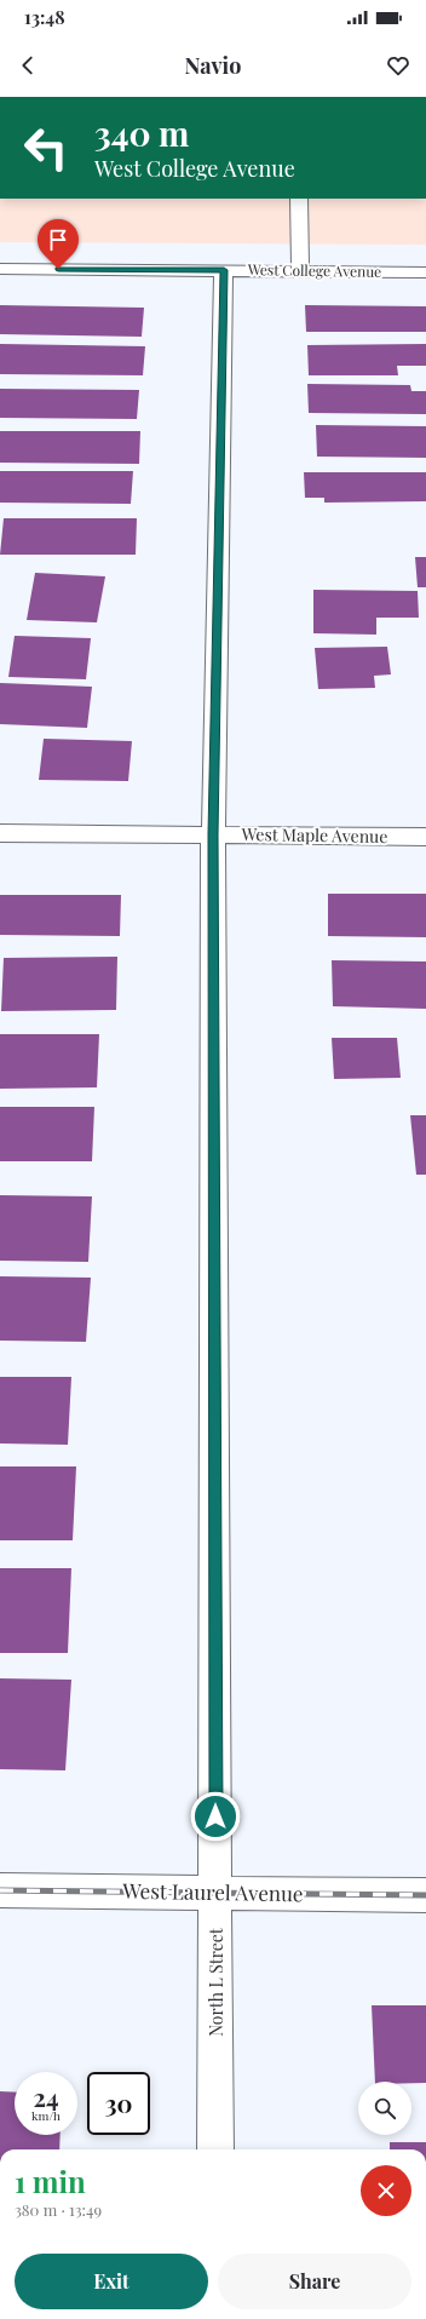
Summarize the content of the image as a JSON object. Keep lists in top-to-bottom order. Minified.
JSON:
{"streets":{"street":["West College Avenue","West Maple Avenue","West Laurel Avenue","North L Street"]},"crossings":[["West College Avenue","North L Street"],["West Maple Avenue","North L Street"],["West Laurel Avenue","North L Street"]],"page":{"status":"13:48","header":"Navio","turn":["340 m","West College Avenue"],"speed":"24 km/h","limit":"30","heading":["1 min","380 m · 13:49"],"buttons":["Exit","Share"]}}
